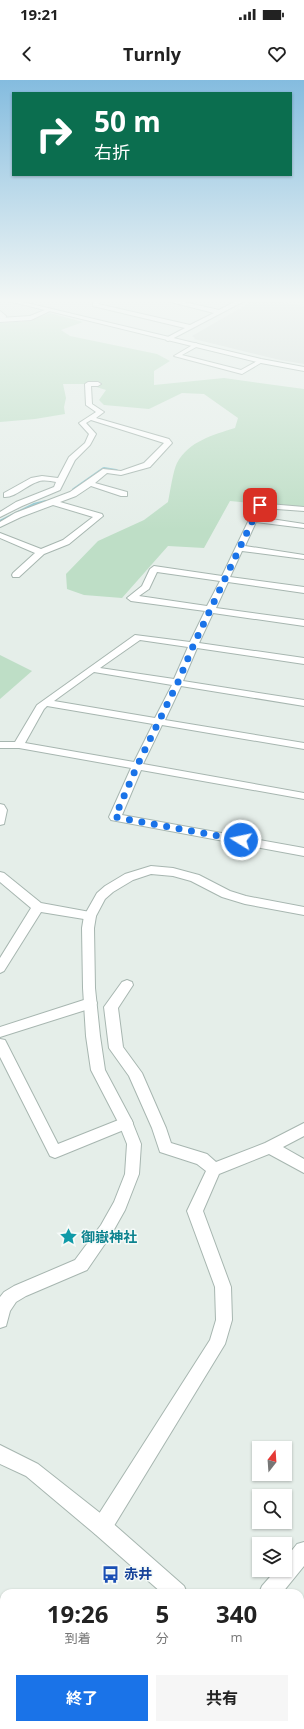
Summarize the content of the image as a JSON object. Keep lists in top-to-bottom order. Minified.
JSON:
{"places":{"place":["御嶽神社"],"bus stop":["赤井"]},"north":"top","page":{"status":"19:21","header":"Turnly","turn":["50 m","右折"],"eta":["19:26","到着","5","分","340","m"],"buttons":["終了","共有"]}}
